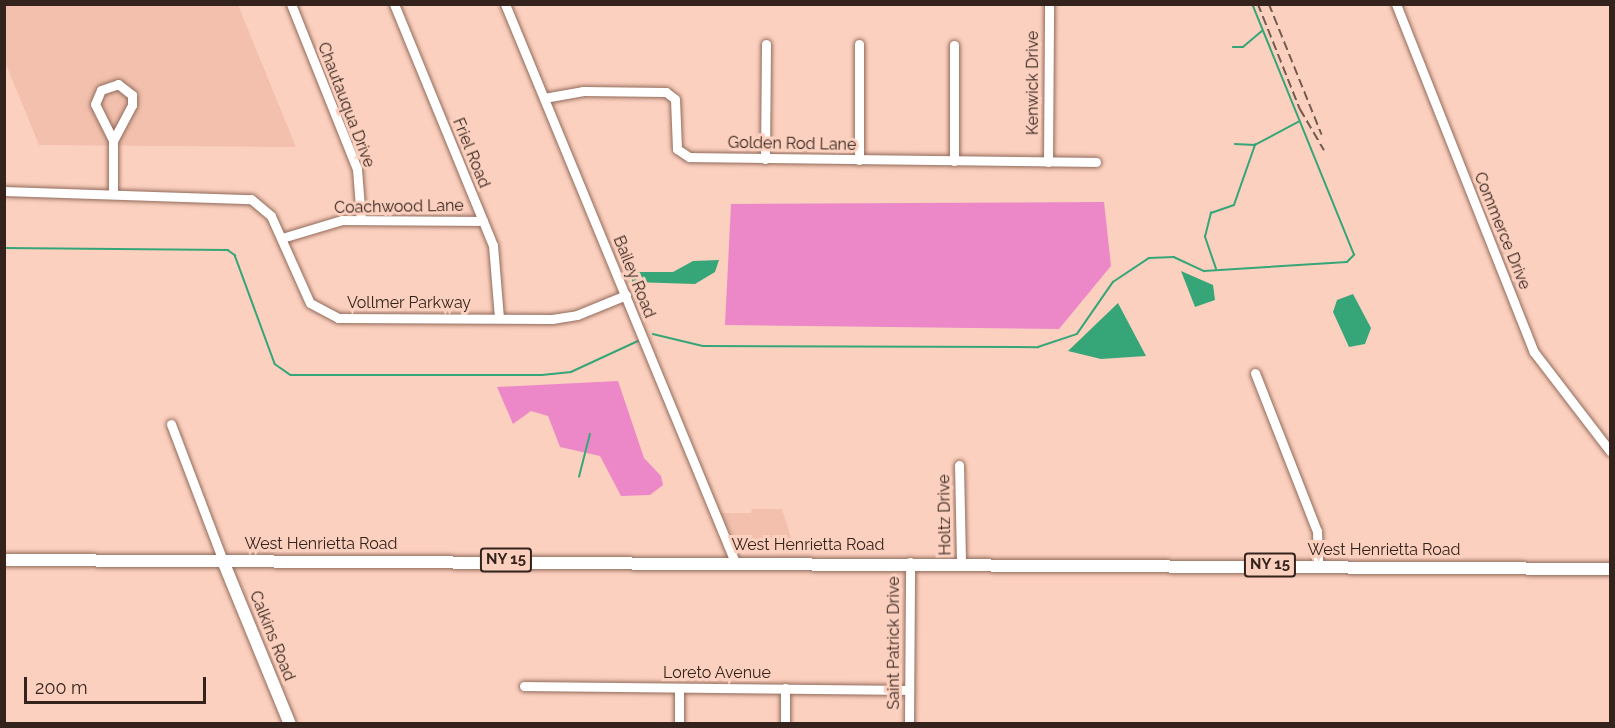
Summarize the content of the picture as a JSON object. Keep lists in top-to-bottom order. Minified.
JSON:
{"streets":{"main road":["West Henrietta Road","NY 15","Calkins Road"],"street":["Kenwick Drive","Chautauqua Drive","Golden Rod Lane","Friel Road","Coachwood Lane","Commerce Drive","Bailey Road","Vollmer Parkway","Holtz Drive","Saint Patrick Drive","Loreto Avenue"]},"crossings":[["Kenwick Drive","Golden Rod Lane"],["Chautauqua Drive","Coachwood Lane"],["Golden Rod Lane","Bailey Road"],["Friel Road","Coachwood Lane"],["Friel Road","Vollmer Parkway"],["Coachwood Lane","Vollmer Parkway"],["Bailey Road","Vollmer Parkway"],["Bailey Road","West Henrietta Road"],["Holtz Drive","West Henrietta Road"],["West Henrietta Road","Calkins Road"],["West Henrietta Road","Saint Patrick Drive"],["Saint Patrick Drive","Loreto Avenue"]],"scale_bar":"200 m"}
